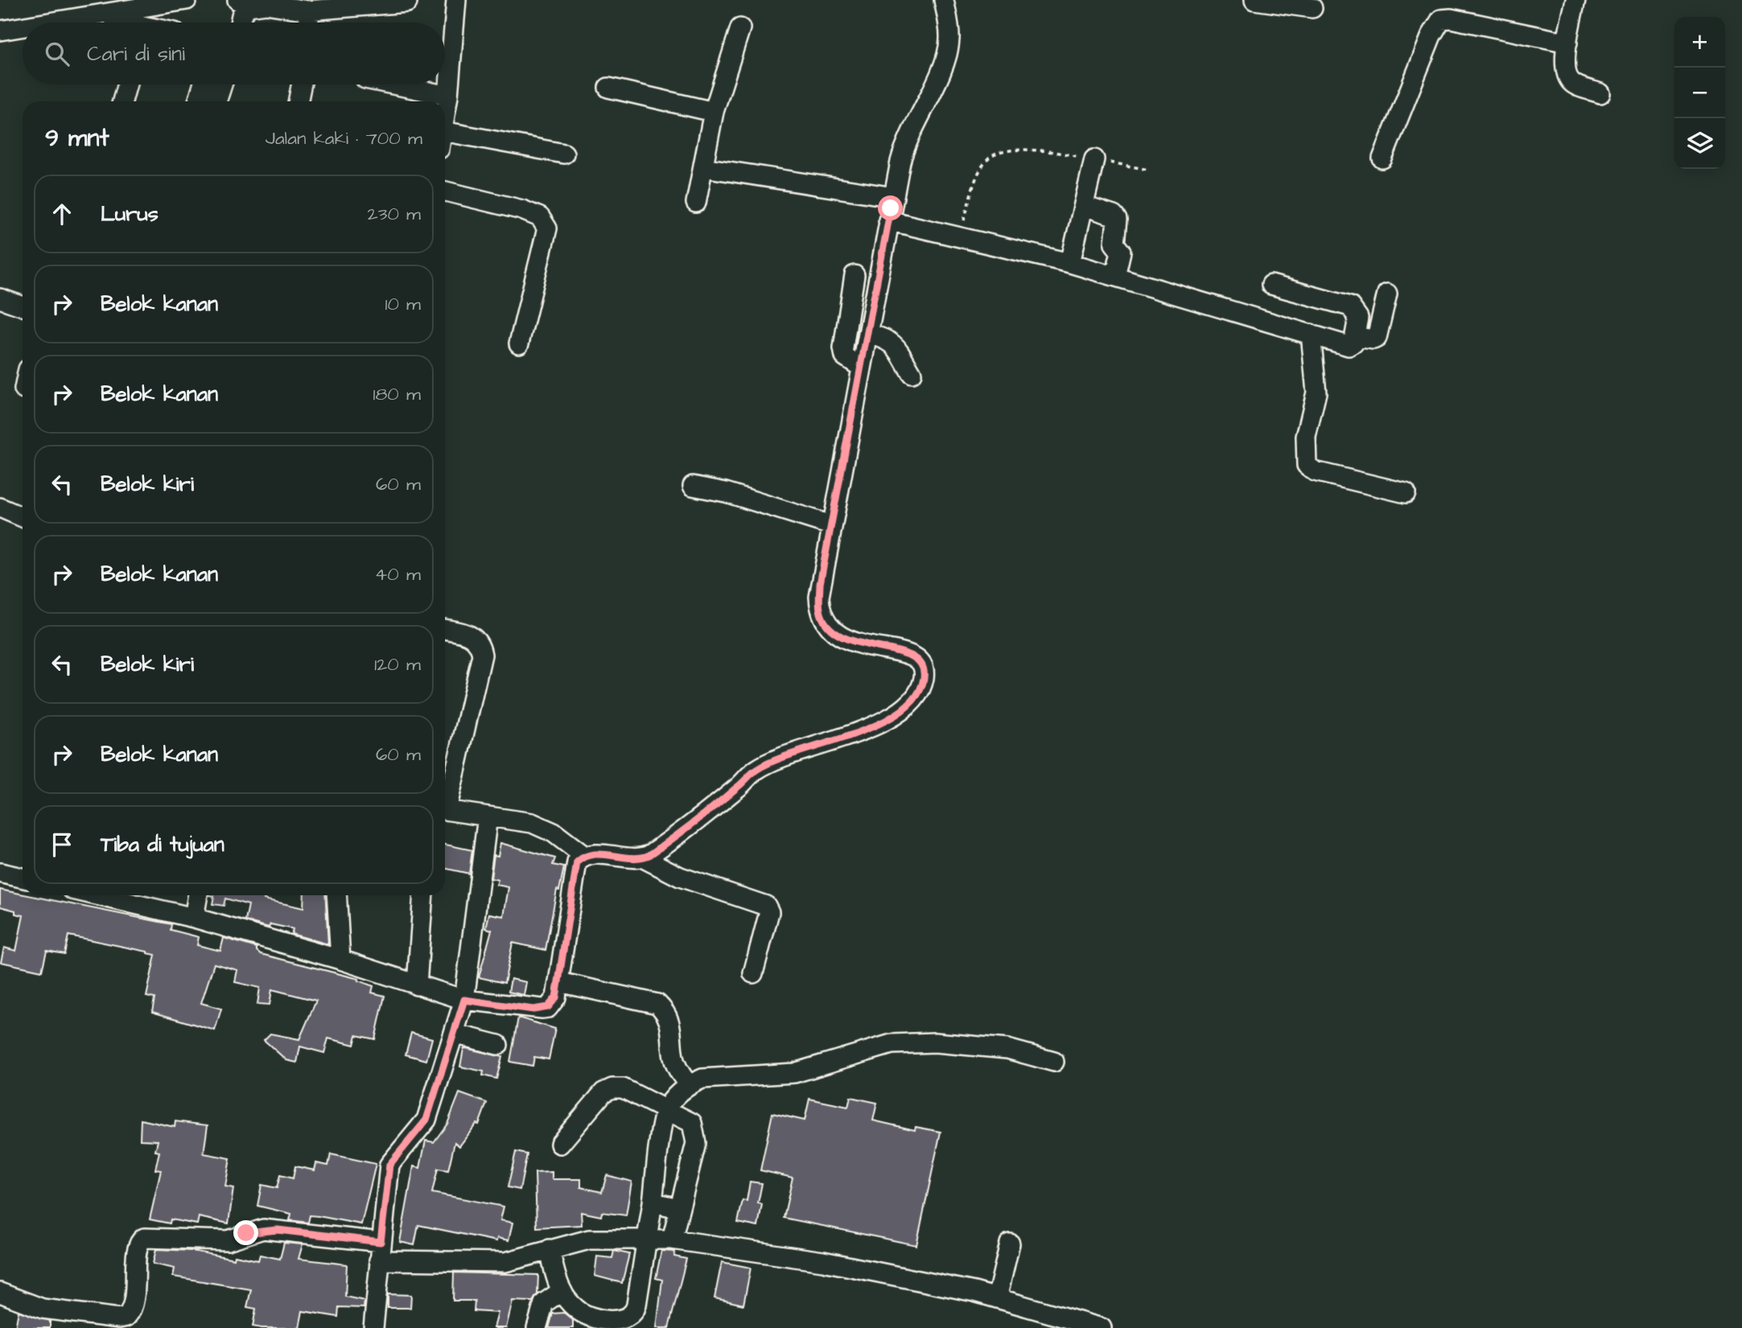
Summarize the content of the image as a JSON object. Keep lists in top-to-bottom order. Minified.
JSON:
{"page":{"map_buttons":["+","−"],"search":"Cari di sini","heading":["9 mnt","Jalan kaki · 700 m"],"list":[["Lurus","230 m"],["Belok kanan","10 m"],["Belok kanan","180 m"],["Belok kiri","60 m"],["Belok kanan","40 m"],["Belok kiri","120 m"],["Belok kanan","60 m"],"Tiba di tujuan"]}}
